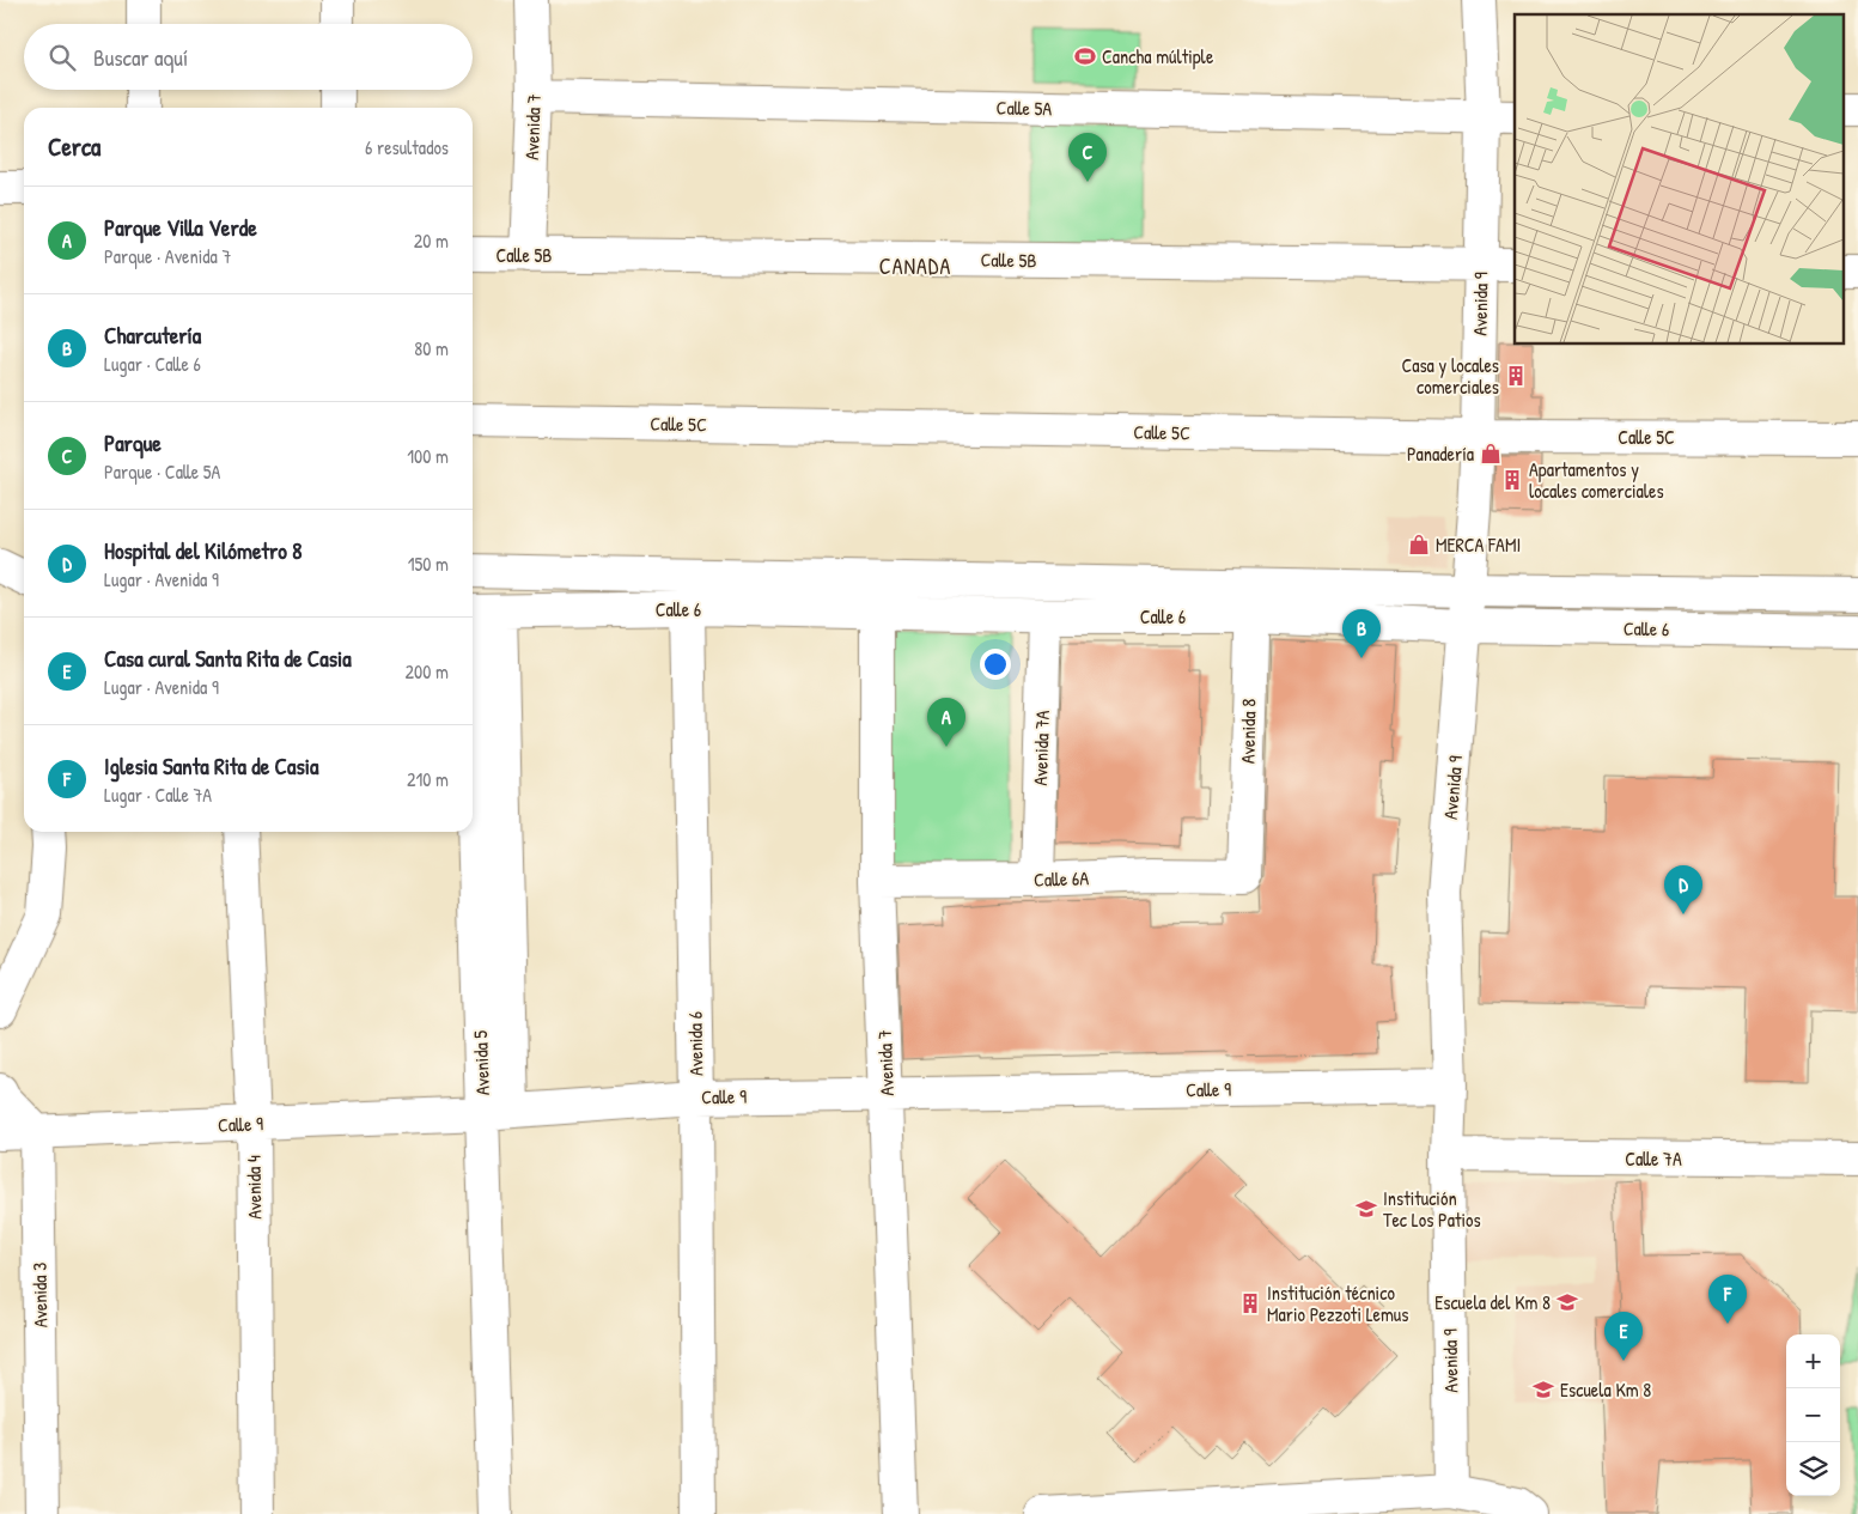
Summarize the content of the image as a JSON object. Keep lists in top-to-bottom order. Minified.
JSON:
{"streets":{"street":["Calle 5A","Avenida 7","Calle 5B","Avenida 9","Calle 5C","Calle 6","Avenida 8","Avenida 7A","Calle 6A","Avenida 6","Avenida 5","Calle 9","Calle 7A","Avenida 4","Avenida 3"]},"crossings":[["Calle 5A","Avenida 7"],["Calle 5A","Avenida 9"],["Avenida 7","Calle 5B"],["Avenida 7","Calle 6"],["Avenida 7","Calle 6A"],["Avenida 7","Calle 9"],["Calle 5B","Avenida 9"],["Avenida 9","Calle 5C"],["Avenida 9","Calle 6"],["Avenida 9","Calle 9"],["Avenida 9","Calle 7A"],["Calle 6","Avenida 8"],["Calle 6","Avenida 7A"],["Calle 6","Avenida 6"],["Calle 6","Avenida 5"],["Avenida 8","Calle 6A"],["Avenida 7A","Calle 6A"],["Avenida 6","Calle 9"],["Avenida 5","Calle 9"],["Calle 9","Avenida 4"],["Calle 9","Avenida 3"]],"districts":["CANADA"],"places":{"sports":["Cancha múltiple"],"building":["Casa y locales comerciales","Apartamentos y locales comerciales","Institución técnico Mario Pezzoti Lemus"],"shop":["Panadería","MERCA FAMI"],"school or university":["Institución Tec Los Patios","Escuela del Km 8","Escuela Km 8"]},"page":{"search":"Buscar aquí","heading":["Cerca","6 resultados"],"pins":["C","B","A","D","F","E"],"list":[{"mark":"A","name":"Parque Villa Verde","note":"Parque · Avenida 7","value":"20 m"},{"mark":"B","name":"Charcutería","note":"Lugar · Calle 6","value":"80 m"},{"mark":"C","name":"Parque","note":"Parque · Calle 5A","value":"100 m"},{"mark":"D","name":"Hospital del Kilómetro 8","note":"Lugar · Avenida 9","value":"150 m"},{"mark":"E","name":"Casa cural Santa Rita de Casia","note":"Lugar · Avenida 9","value":"200 m"},{"mark":"F","name":"Iglesia Santa Rita de Casia","note":"Lugar · Calle 7A","value":"210 m"}],"map_buttons":["+","−"]}}
